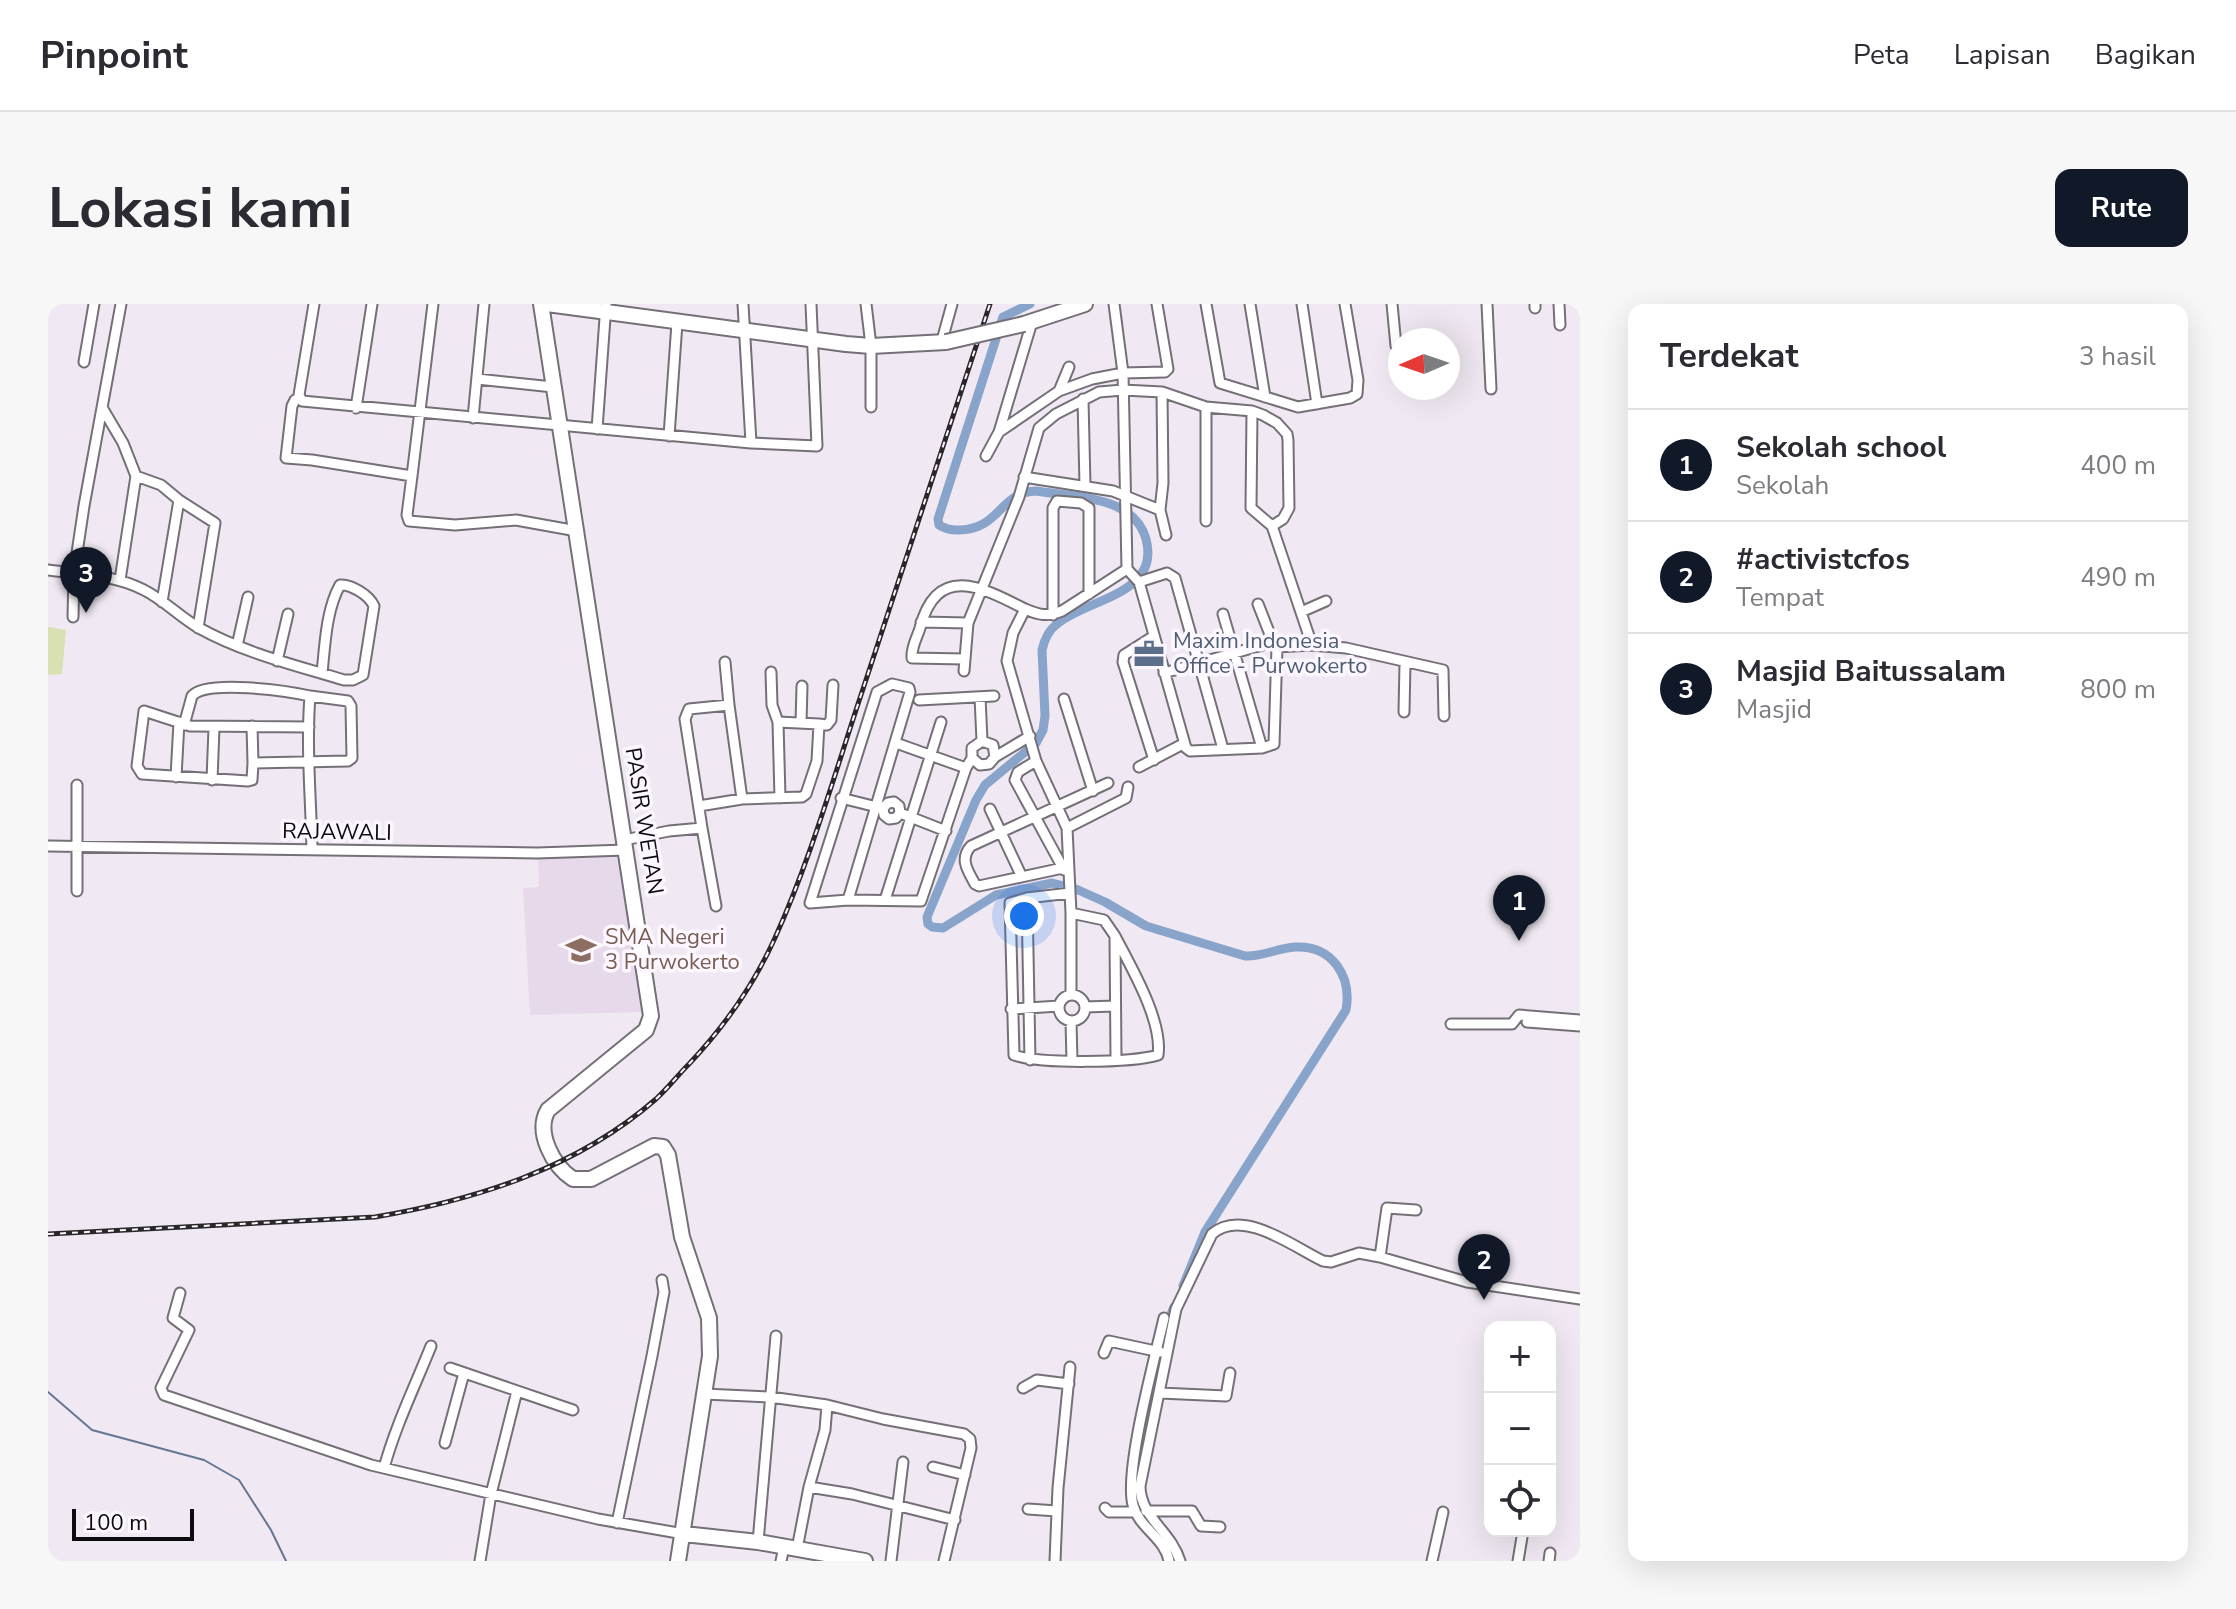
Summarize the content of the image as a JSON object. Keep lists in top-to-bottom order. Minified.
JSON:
{"streets":{"street":["PASIR WETAN","RAJAWALI"]},"crossings":[["PASIR WETAN","RAJAWALI"]],"places":{"office":["Maxim Indonesia Office - Purwokerto"],"school or university":["SMA Negeri 3 Purwokerto"]},"scale_bar":"100 m","north":"left","page":{"header":"Pinpoint","nav":["Peta","Lapisan","Bagikan"],"buttons":"Rute","title":"Lokasi kami","heading":["Terdekat","3 hasil"],"list":[{"mark":"1","name":"Sekolah school","note":"Sekolah","value":"400 m"},{"mark":"2","name":"#activistcfos","note":"Tempat","value":"490 m"},{"mark":"3","name":"Masjid Baitussalam","note":"Masjid","value":"800 m"}],"pins":["3","1","2"],"map_buttons":["+","−"],"scale":"100 m"}}
